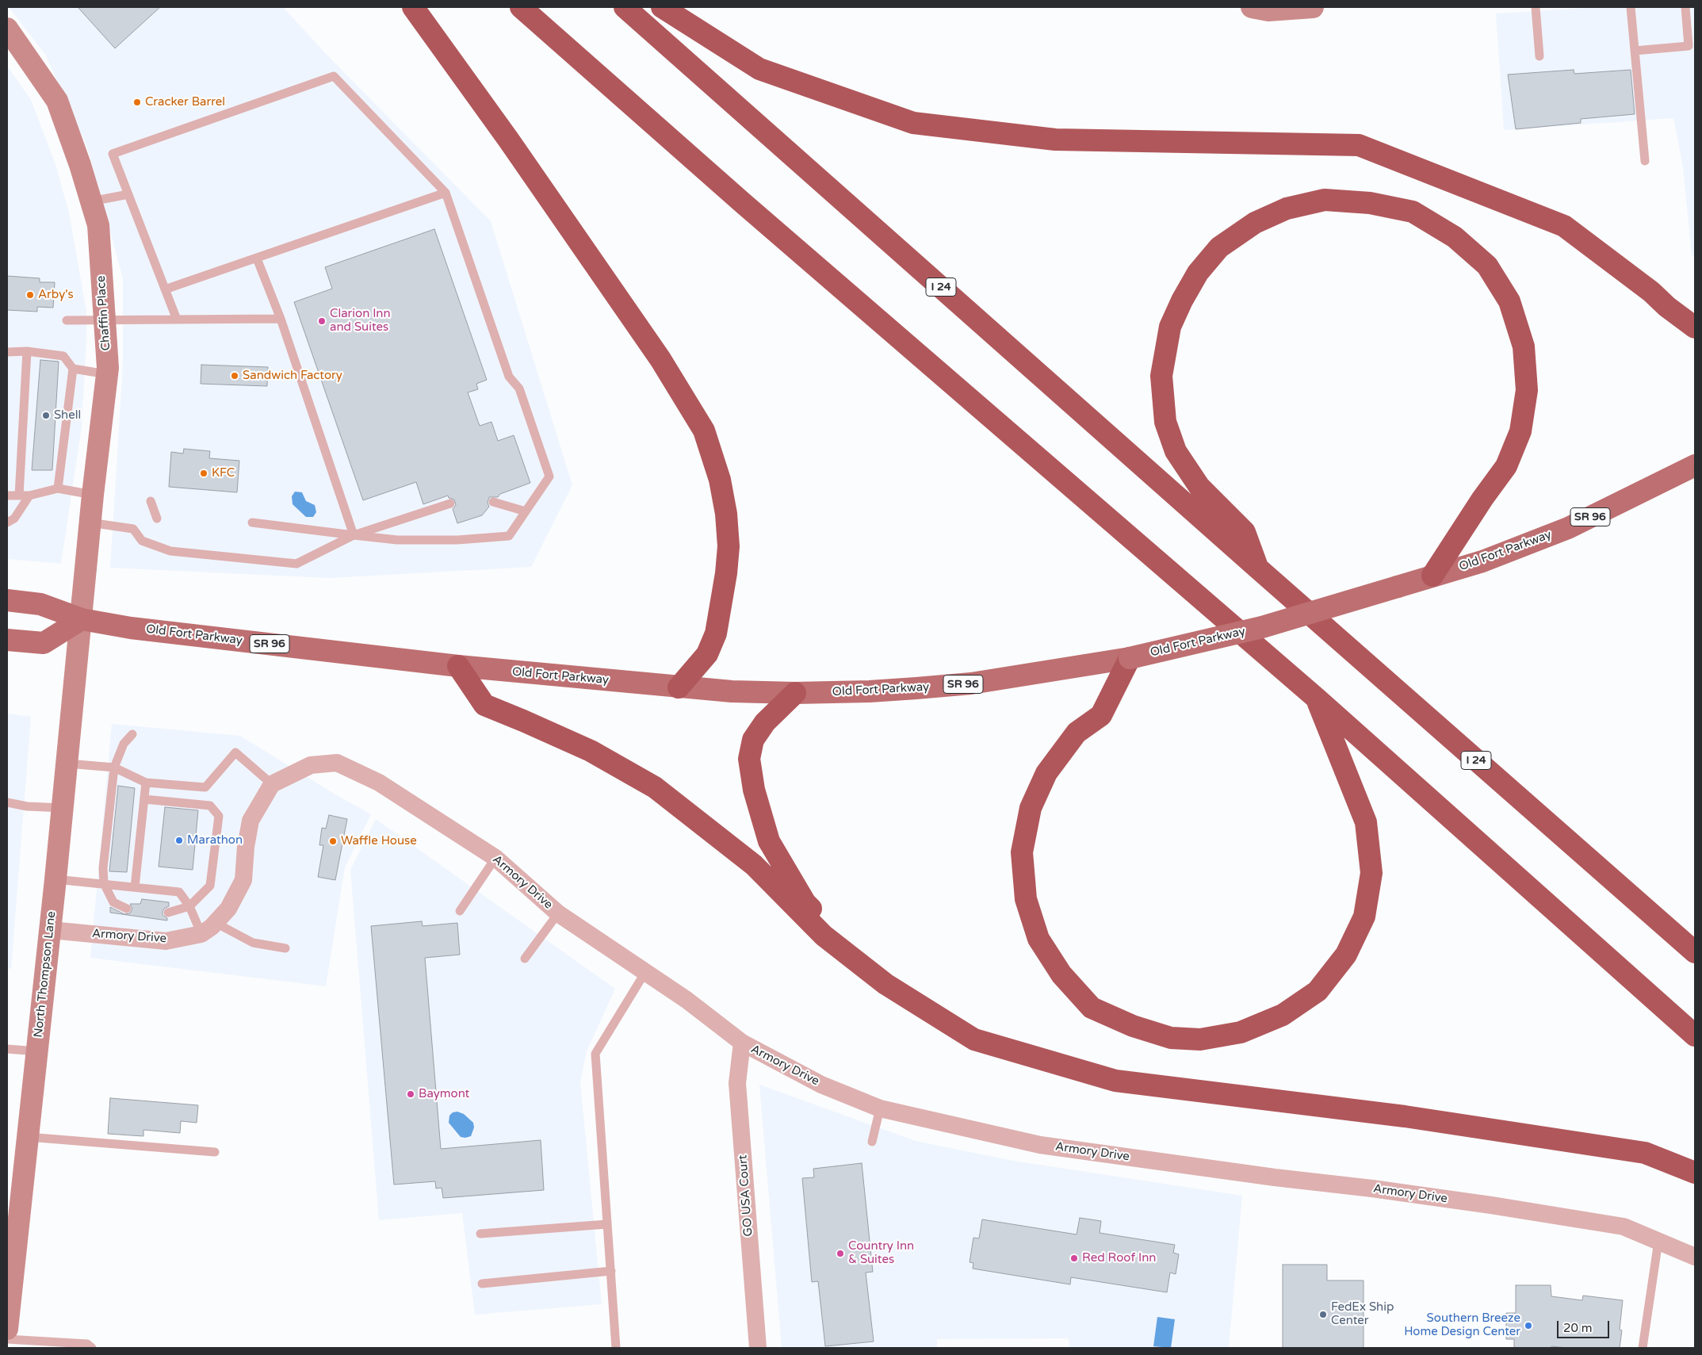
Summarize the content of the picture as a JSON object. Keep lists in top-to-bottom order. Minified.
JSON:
{"streets":{"highway":["I 24"],"main road":["Chaffin Place","SR 96","Old Fort Parkway","North Thompson Lane"],"street":["Armory Drive","GO USA Court"]},"crossings":[["Chaffin Place","Old Fort Parkway"],["Chaffin Place","North Thompson Lane"],["Old Fort Parkway","North Thompson Lane"],["Armory Drive","North Thompson Lane"],["Armory Drive","GO USA Court"]],"places":["Cracker Barrel","Arby's","Clarion Inn and Suites","Sandwich Factory","Shell","KFC","Marathon","Waffle House","Baymont","Country Inn & Suites","Red Roof Inn","FedEx Ship Center","Southern Breeze Home Design Center"],"scale_bar":"20 m"}
